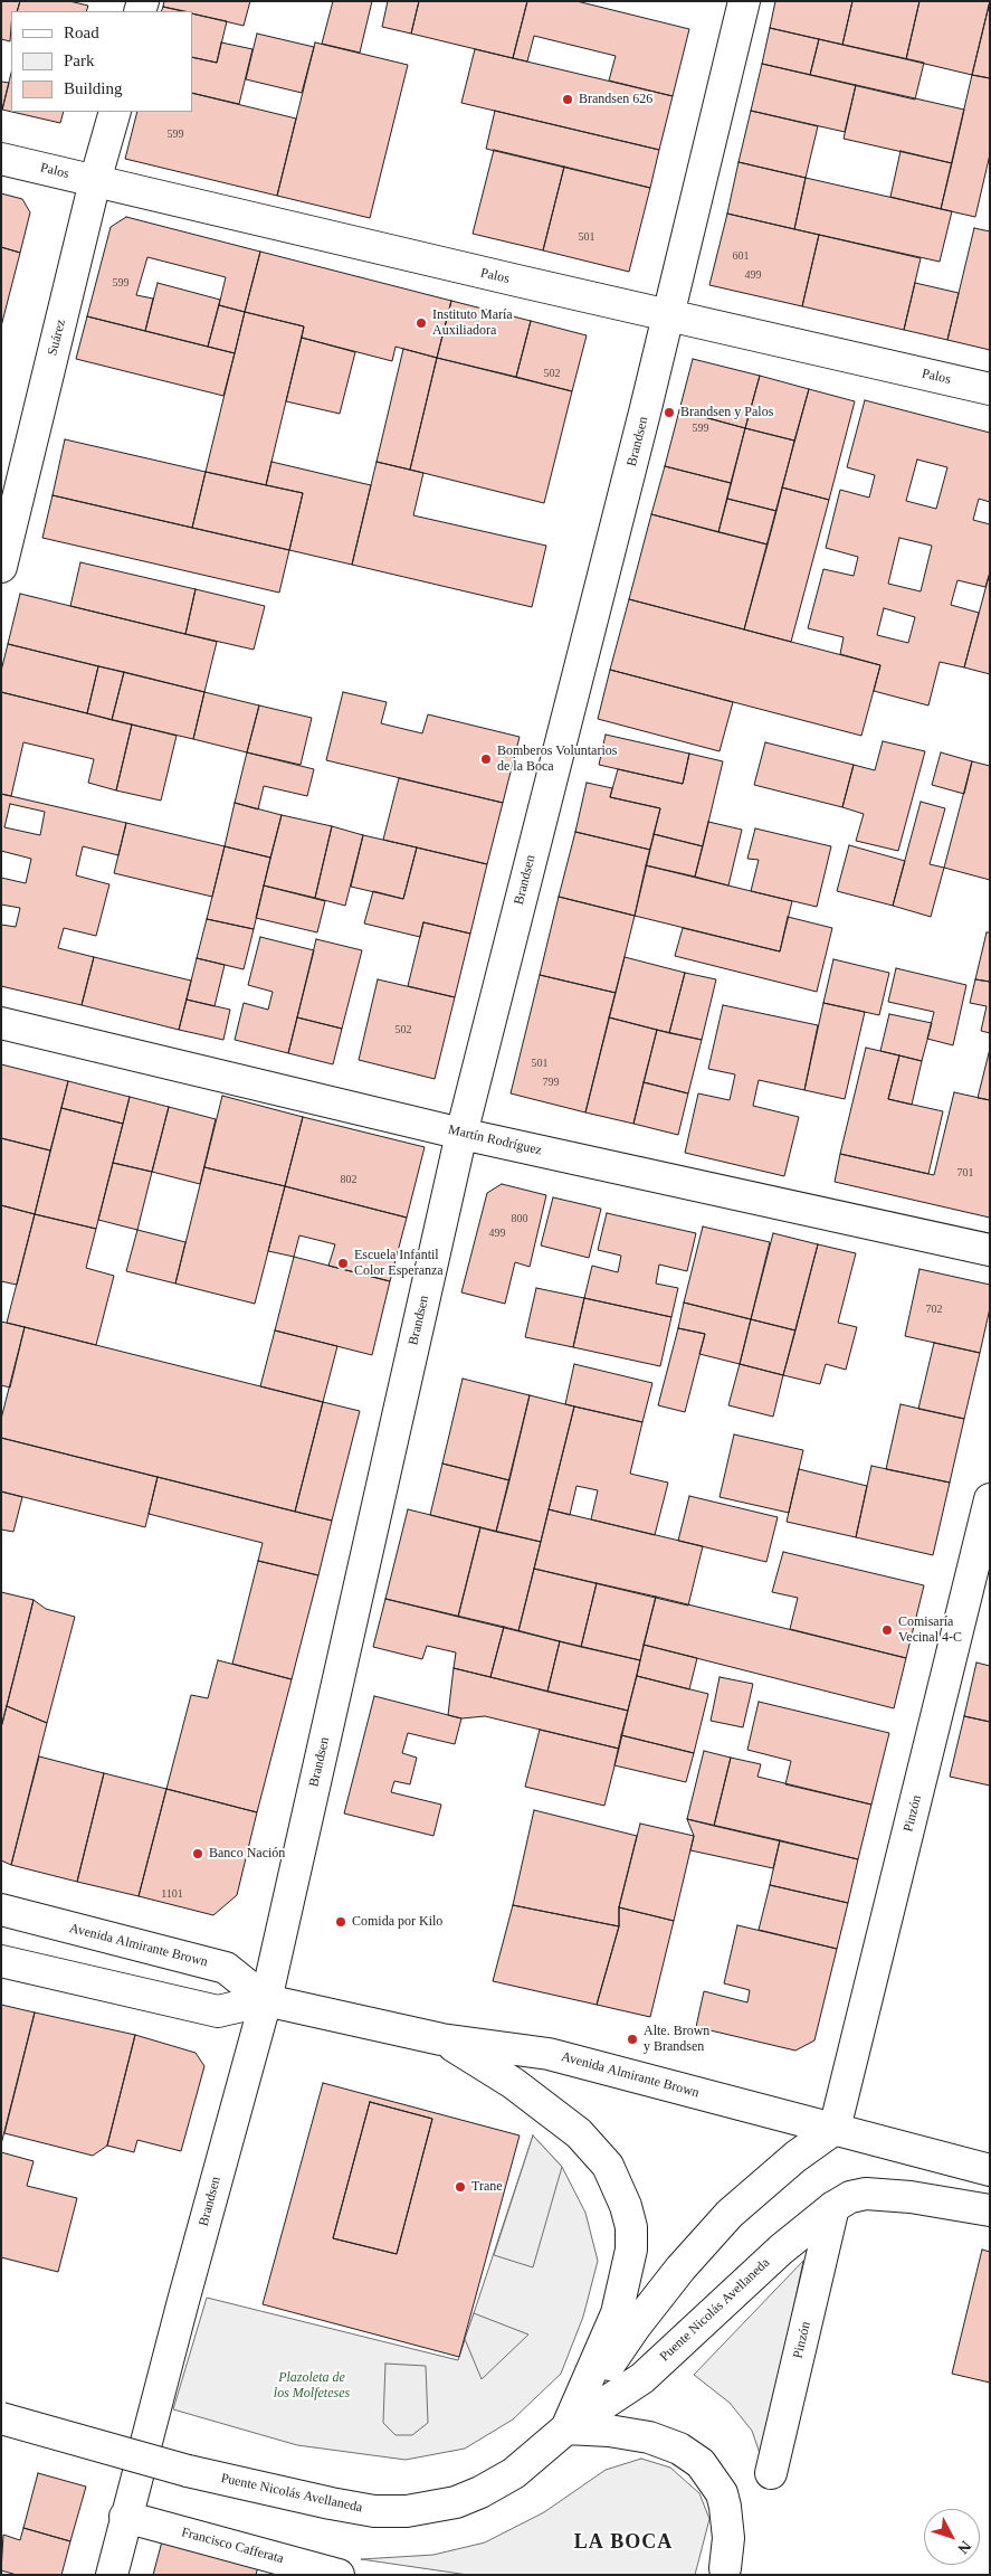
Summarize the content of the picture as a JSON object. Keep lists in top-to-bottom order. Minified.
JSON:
{"streets":{"street":["Palos","Suárez","Brandsen","Martín Rodríguez","Pinzón","Avenida Almirante Brown","Puente Nicolás Avellaneda","Francisco Cafferata"]},"crossings":[["Palos","Suárez"],["Palos","Brandsen"],["Brandsen","Martín Rodríguez"],["Brandsen","Avenida Almirante Brown"],["Brandsen","Francisco Cafferata"],["Pinzón","Avenida Almirante Brown"],["Pinzón","Puente Nicolás Avellaneda"],["Avenida Almirante Brown","Puente Nicolás Avellaneda"]],"districts":["LA BOCA"],"parks":["Plazoleta de los Molfeteses"],"places":["Brandsen 626","Instituto María Auxiliadora","Brandsen y Palos","Bomberos Voluntarios de la Boca","Escuela Infantil Color Esperanza","Comisaría Vecinal 4-C","Banco Nación","Comida por Kilo","Alte. Brown y Brandsen","Trane"],"house_numbers":["599","501","601","499","599","502","599","502","501","799","701","802","800","499","702","1101"],"legend":["Road","Park","Building"],"north":"bottom right"}
